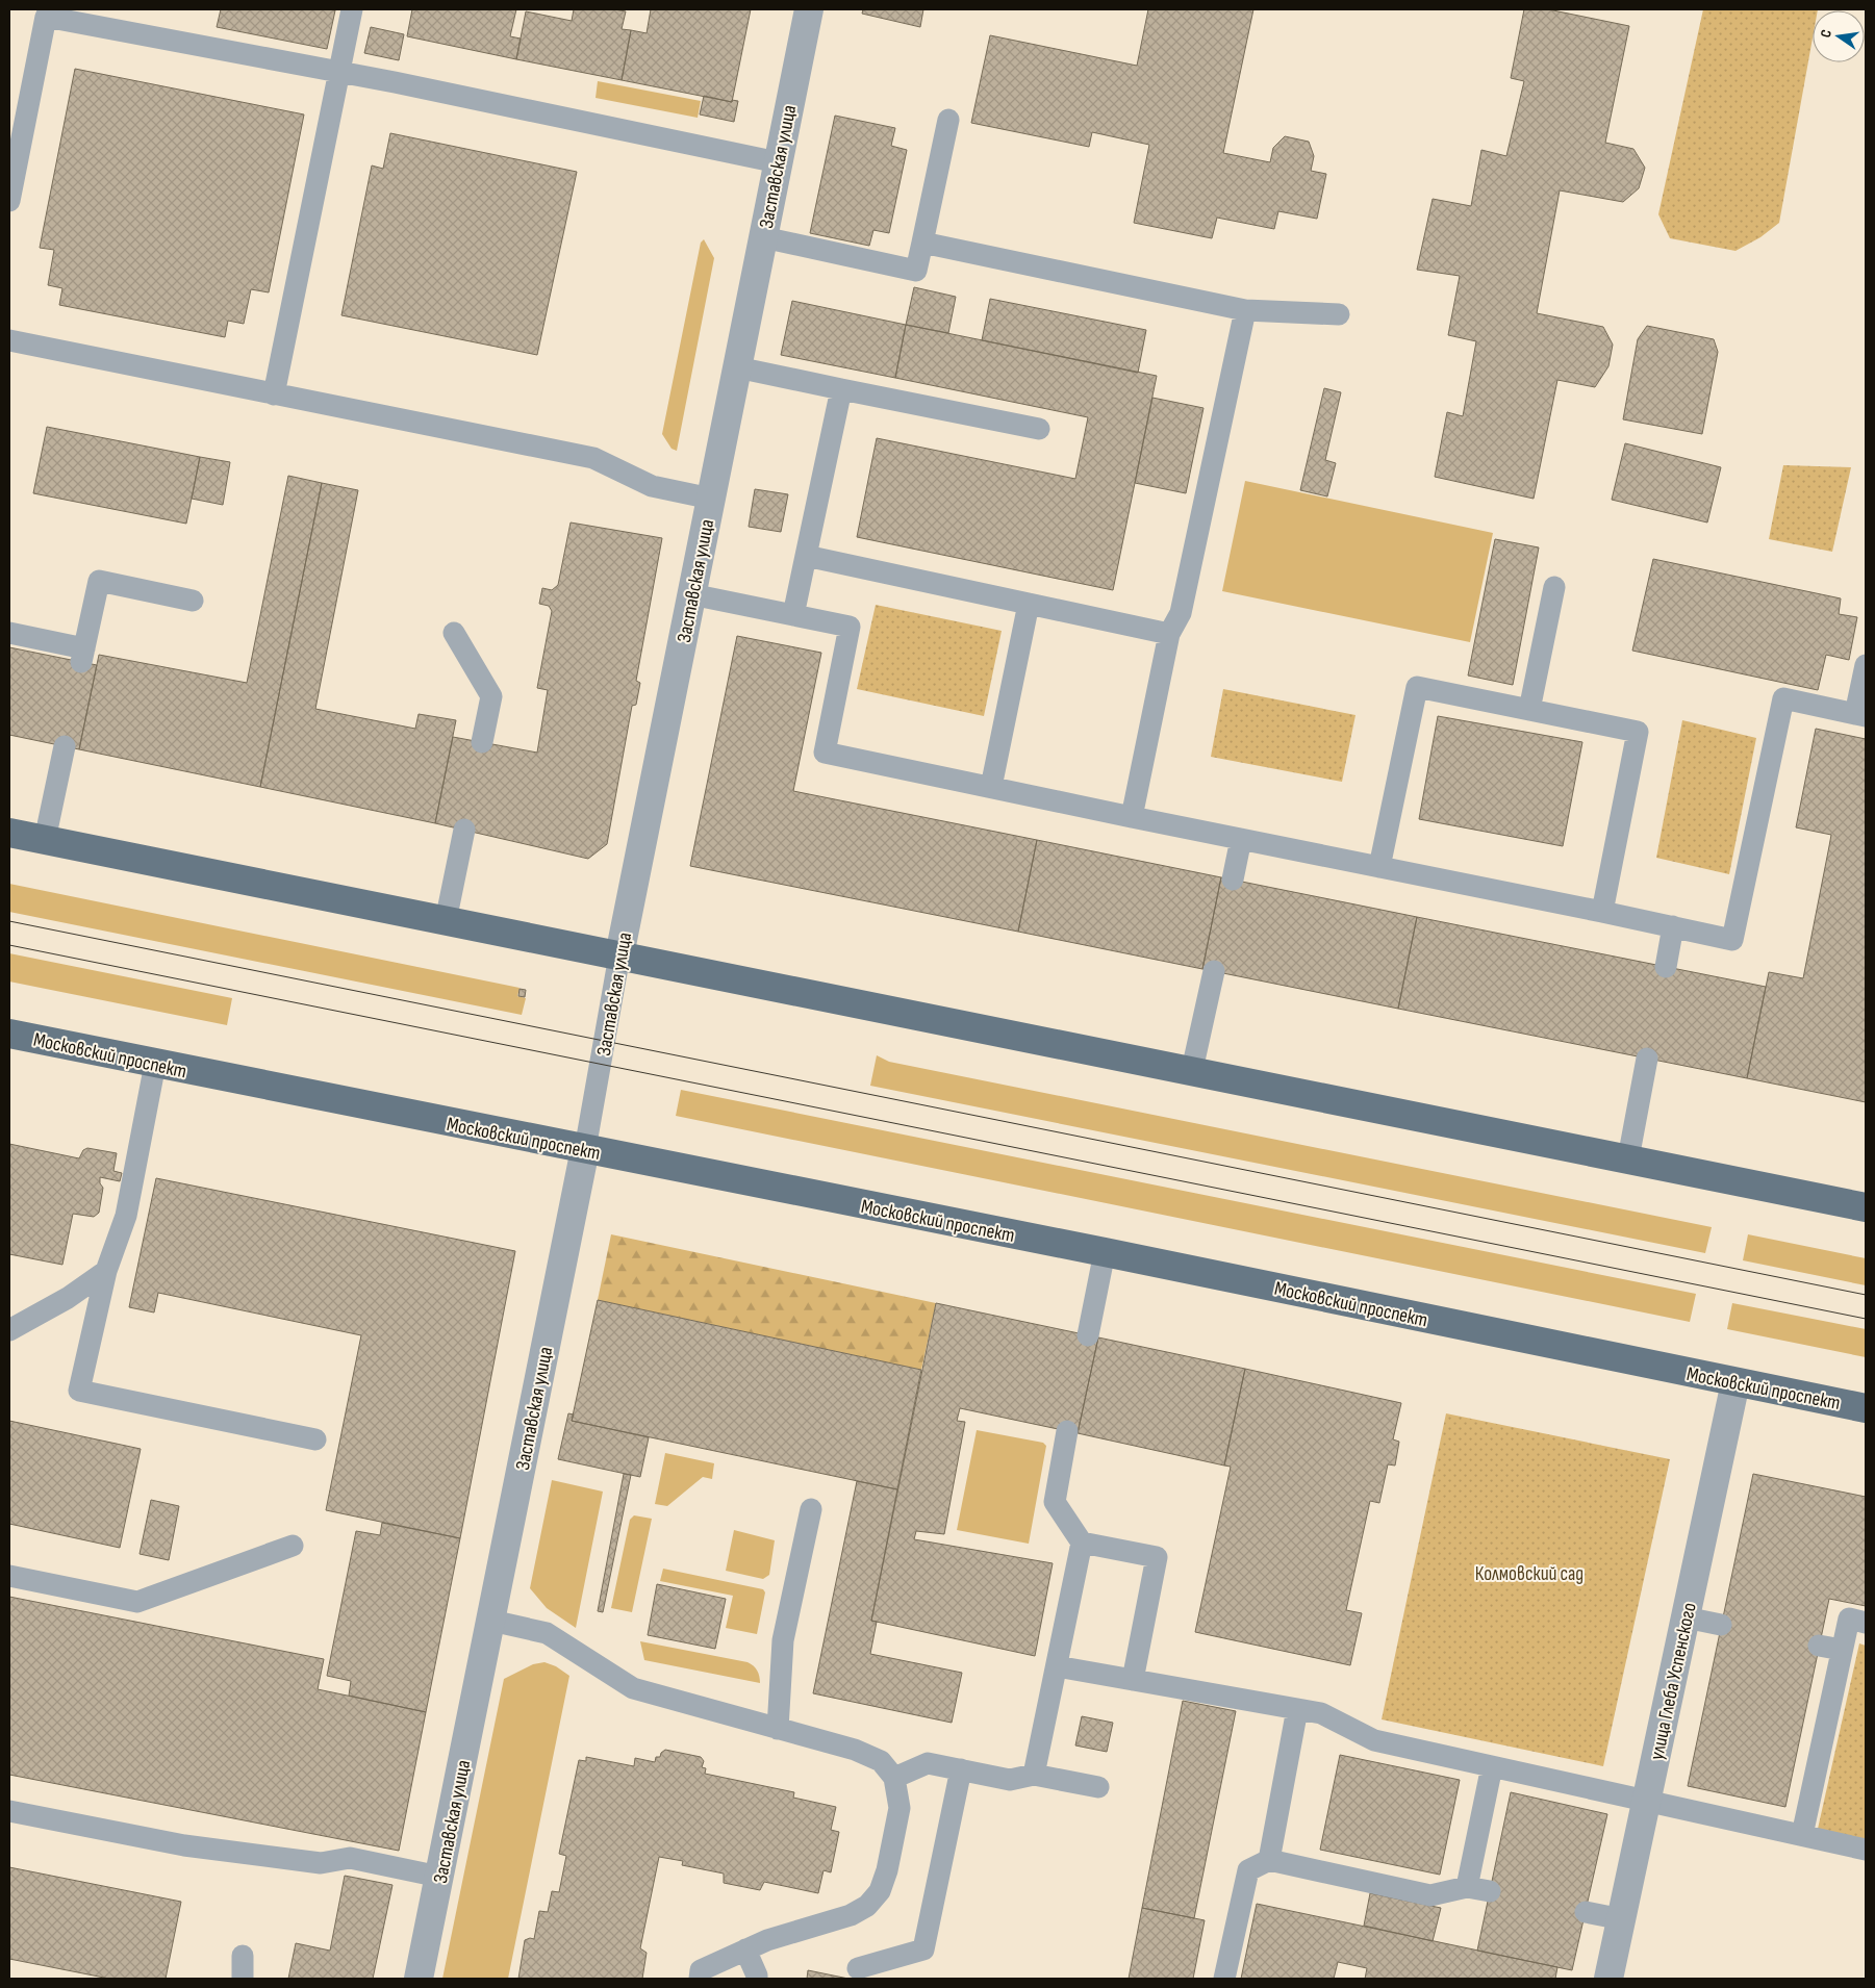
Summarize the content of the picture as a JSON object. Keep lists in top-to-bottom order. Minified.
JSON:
{"streets":{"main road":["Московский проспект"],"street":["Заставская улица","улица Глеба Успенского"]},"crossings":[["Заставская улица","Московский проспект"],["Московский проспект","улица Глеба Успенского"]],"parks":["Колмовский сад"],"north":"left"}
